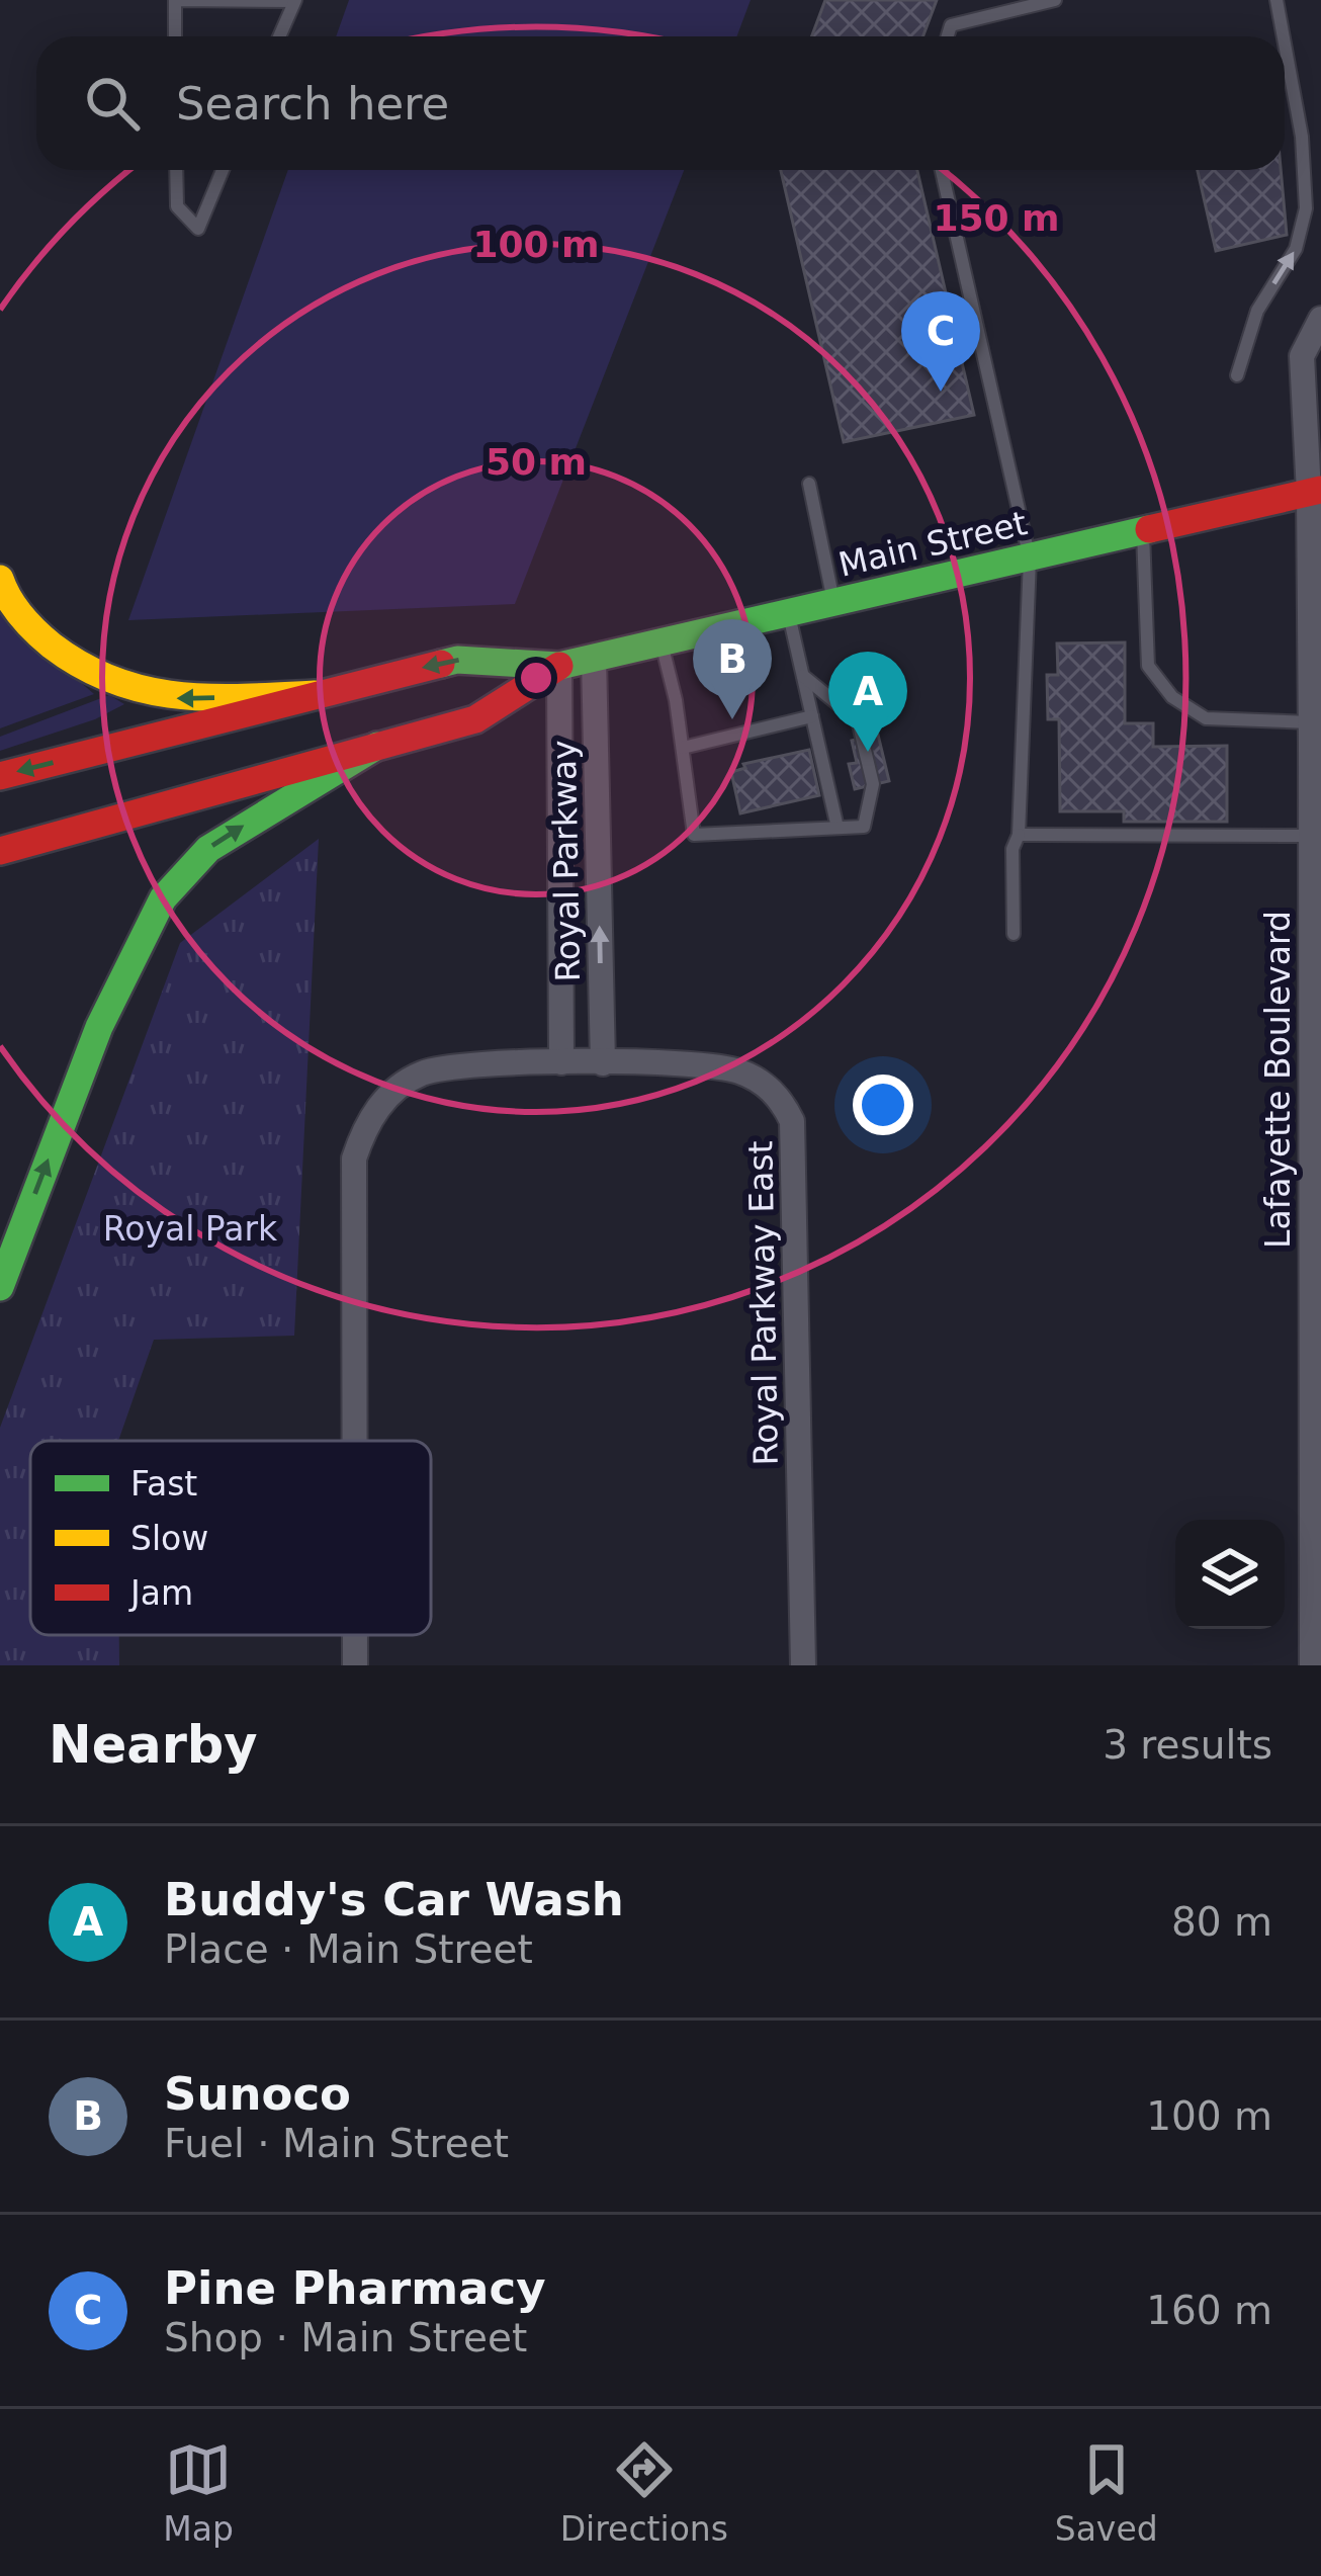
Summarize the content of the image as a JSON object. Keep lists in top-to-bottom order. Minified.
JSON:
{"streets":{"main road":["Main Street"],"street":["Royal Parkway","Lafayette Boulevard","Royal Parkway East"]},"crossings":[["Main Street","Royal Parkway"],["Main Street","Lafayette Boulevard"],["Royal Parkway","Royal Parkway East"]],"parks":["Royal Park"],"legend":["Fast","Slow","Jam"],"page":{"search":"Search here","pins":["C","B","A"],"heading":["Nearby","3 results"],"list":[{"mark":"A","name":"Buddy's Car Wash","note":"Place · Main Street","value":"80 m"},{"mark":"B","name":"Sunoco","note":"Fuel · Main Street","value":"100 m"},{"mark":"C","name":"Pine Pharmacy","note":"Shop · Main Street","value":"160 m"}],"nav":["Map","Directions","Saved"]},"rings":["150 m","100 m","50 m"]}
